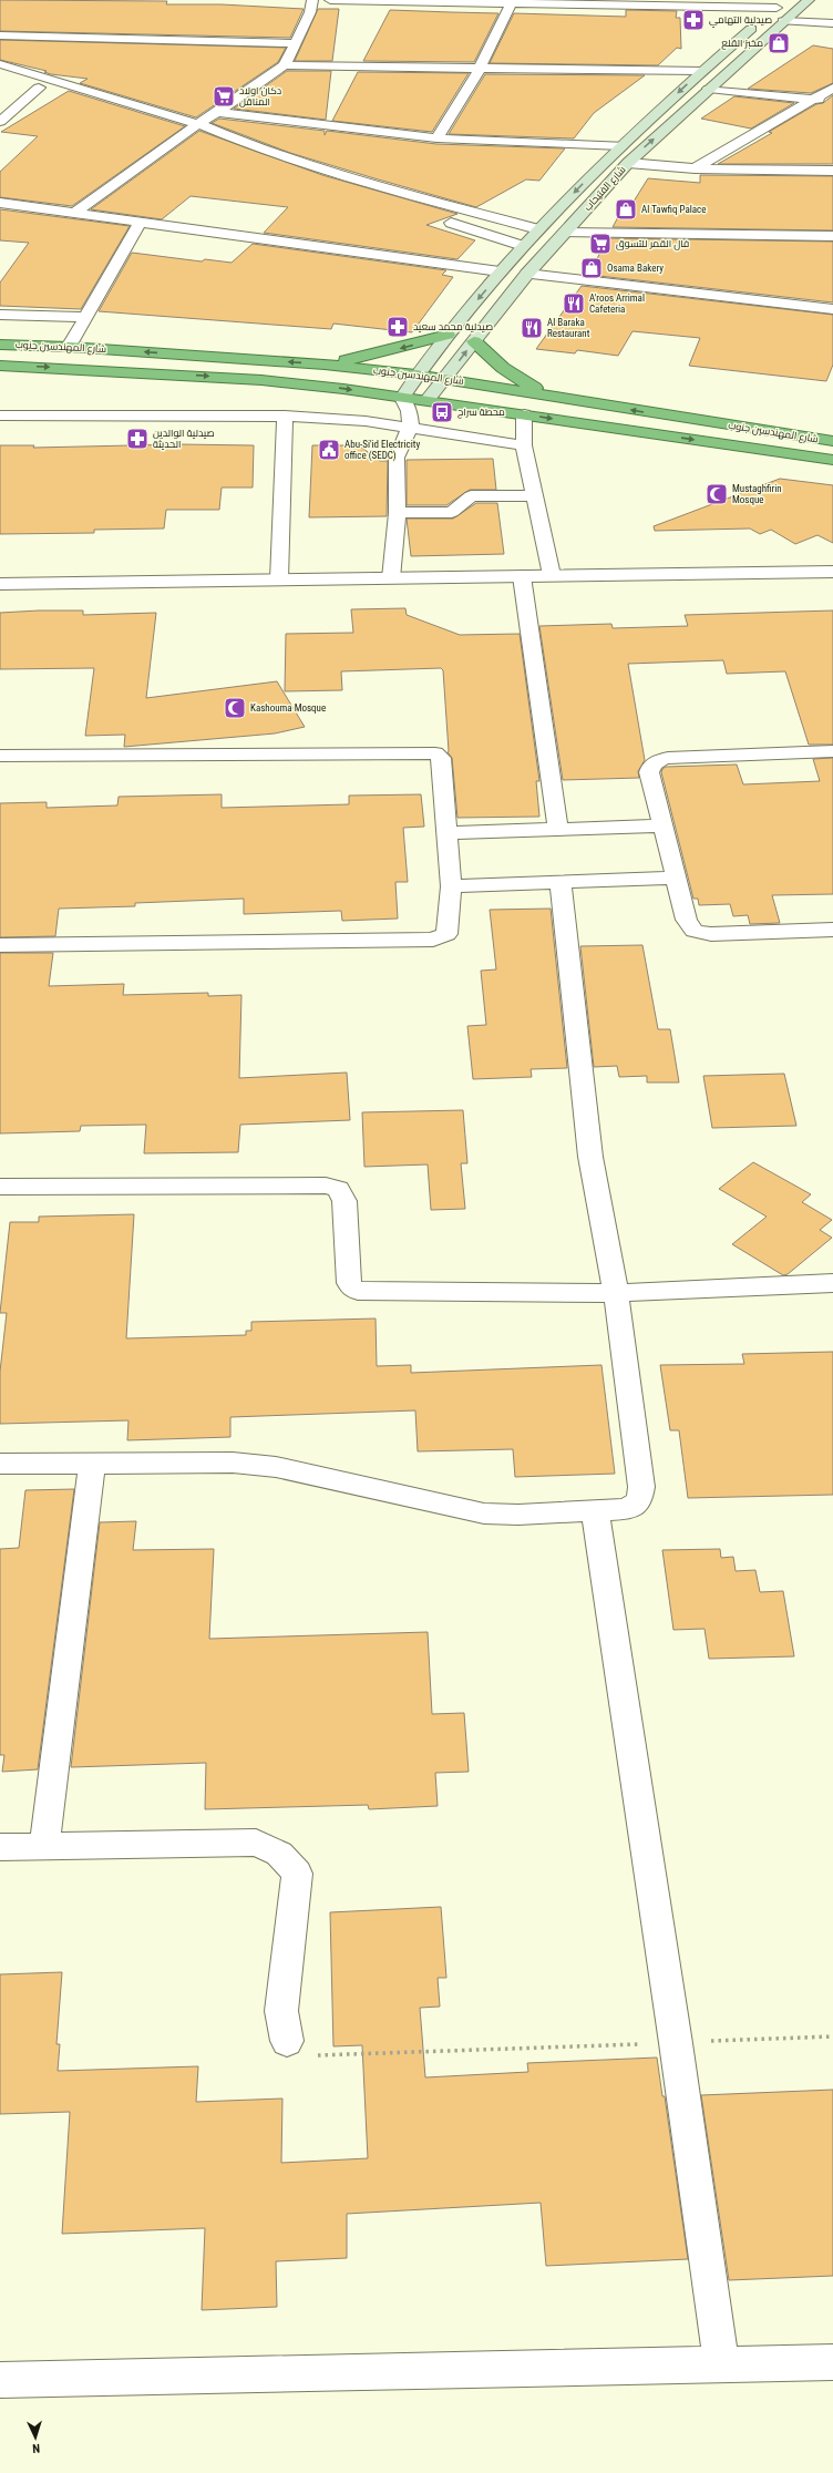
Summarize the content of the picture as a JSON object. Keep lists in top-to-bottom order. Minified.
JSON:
{"streets":{"highway":["شارع المهندسين جنوب"],"main road":["شارع الفتيحاب"]},"crossings":[["شارع الفتيحاب","شارع المهندسين جنوب"]],"places":{"pharmacy":["صيدلية التهامي","صيدلية محمد سعيد","صيدلية الوالدين الحديثة"],"shop":["مخبز القلع","Al Tawfiq Palace","Osama Bakery"],"supermarket":["دكان اولاد المناقل","فال القمر للتسوق"],"restaurant":["A'roos Arrimal Cafeteria","Al Baraka Restaurant"],"bus stop":["محطة سراج"],"public building":["Abu-Si'id Electricity office (SEDC)"],"mosque":["Mustaghfirin Mosque","Kashouma Mosque"]},"north":"bottom"}
